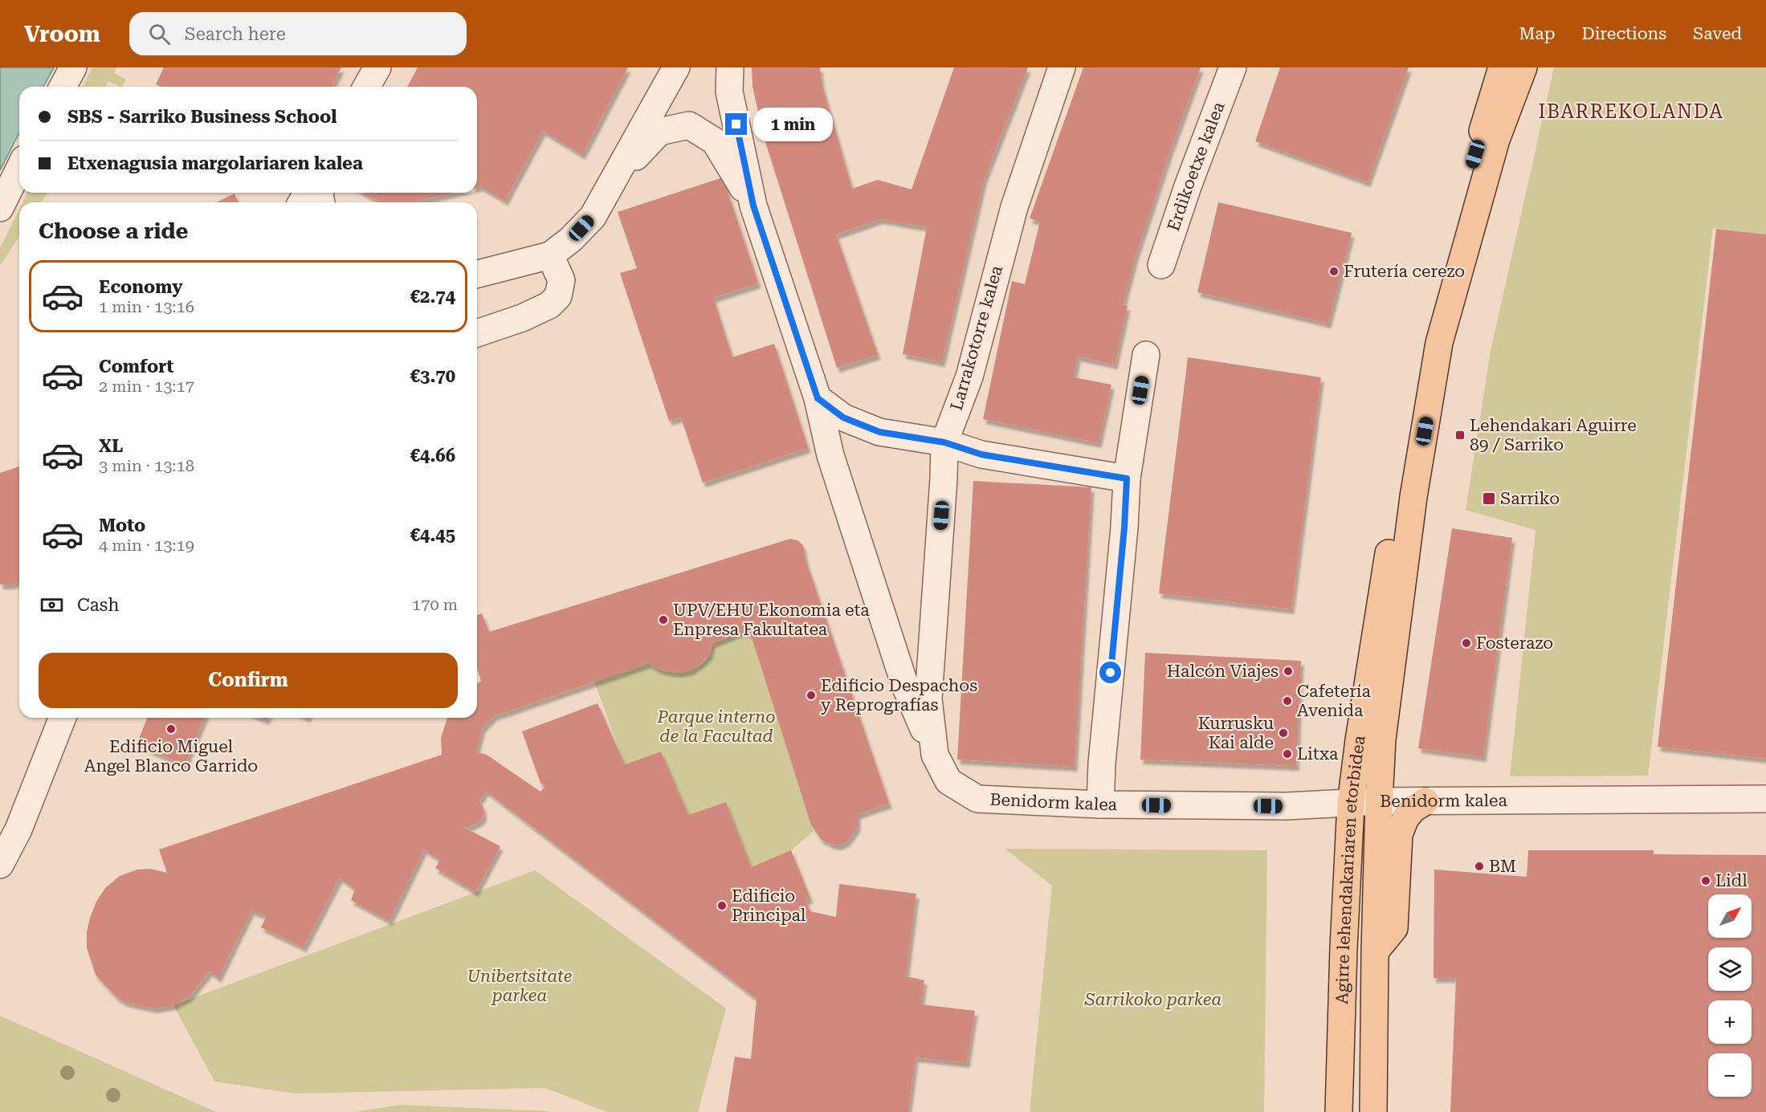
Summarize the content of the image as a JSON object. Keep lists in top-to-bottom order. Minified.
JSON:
{"streets":{"main road":["Agirre lehendakariaren etorbidea"],"street":["Erdikoetxe kalea","Larrakotorre kalea","Benidorm kalea"]},"crossings":[["Larrakotorre kalea","Benidorm kalea"],["Benidorm kalea","Agirre lehendakariaren etorbidea"]],"districts":["IBARREKOLANDA"],"parks":["Parque interno de la Facultad","Unibertsitate parkea","Sarrikoko parkea"],"places":{"other":["Frutería cerezo","UPV/EHU Ekonomia eta Enpresa Fakultatea","Fosterazo","Halcón Viajes","Edificio Despachos y Reprografías","Cafetería Avenida","Edificio Miguel Angel Blanco Garrido","Kurrusku Kai alde","Litxa","BM","Lidl","Edificio Principal"],"transit":["Lehendakari Aguirre 89 / Sarriko","Sarriko"]},"north":"top right","page":{"header":"Vroom","search":"Search here","nav":["Map","Directions","Saved"],"banner":["SBS - Sarriko Business School","Etxenagusia margolariaren kalea"],"bubble":"1 min","heading":"Choose a ride","list":[{"name":"Economy","note":"1 min · 13:16","value":"€2.74"},{"name":"Comfort","note":"2 min · 13:17","value":"€3.70"},{"name":"XL","note":"3 min · 13:18","value":"€4.66"},{"name":"Moto","note":"4 min · 13:19","value":"€4.45"}],"pay":["Cash","170 m"],"buttons":"Confirm","map_buttons":["+","−"]}}
